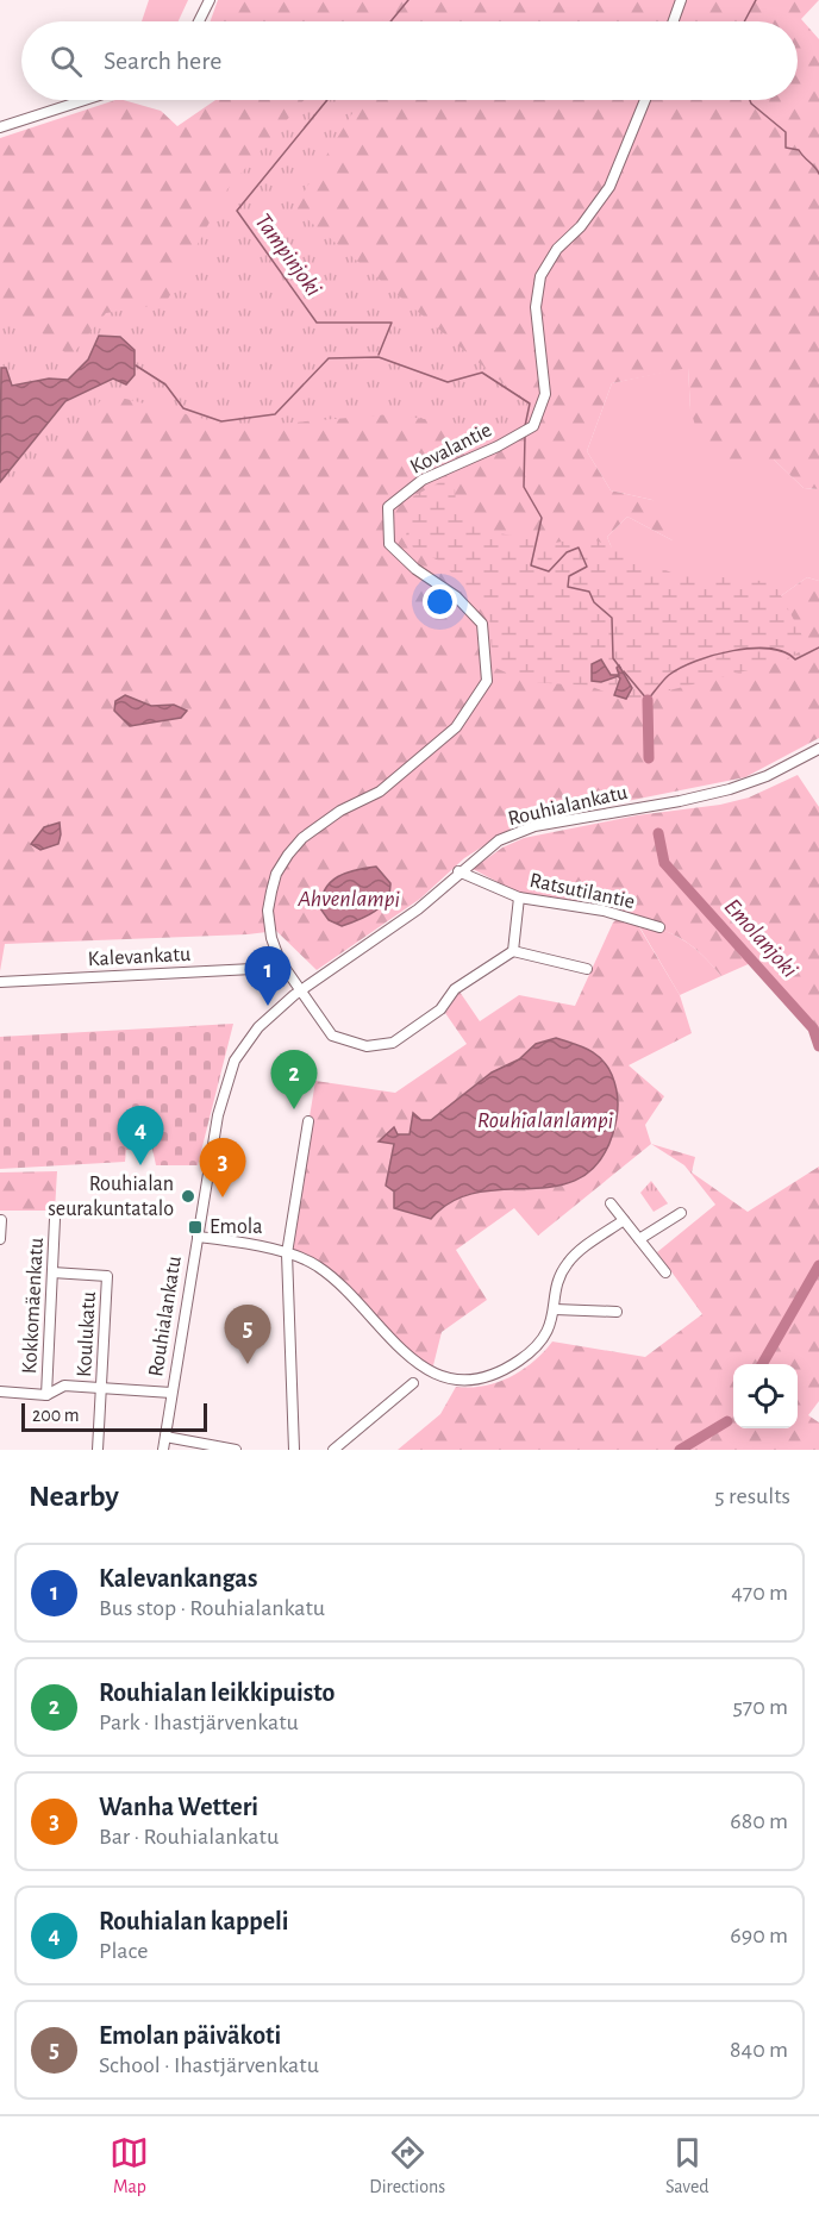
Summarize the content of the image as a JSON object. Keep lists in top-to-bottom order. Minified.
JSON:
{"streets":{"street":["Kovalantie","Rouhialankatu","Ratsutilantie","Kalevankatu","Kokkomäenkatu","Koulukatu"]},"crossings":[["Kovalantie","Rouhialankatu"],["Kovalantie","Kalevankatu"],["Rouhialankatu","Ratsutilantie"],["Kokkomäenkatu","Koulukatu"]],"water":["Tampinjoki","Ahvenlampi","Emolanjoki","Rouhialanlampi"],"places":{"other":["Rouhialan seurakuntatalo"],"transit":["Emola"]},"scale_bar":"200 m","page":{"search":"Search here","pins":["1","2","4","3","5"],"scale":"200 m","heading":["Nearby","5 results"],"list":[{"mark":"1","name":"Kalevankangas","note":"Bus stop · Rouhialankatu","value":"470 m"},{"mark":"2","name":"Rouhialan leikkipuisto","note":"Park · Ihastjärvenkatu","value":"570 m"},{"mark":"3","name":"Wanha Wetteri","note":"Bar · Rouhialankatu","value":"680 m"},{"mark":"4","name":"Rouhialan kappeli","note":"Place","value":"690 m"},{"mark":"5","name":"Emolan päiväkoti","note":"School · Ihastjärvenkatu","value":"840 m"}],"nav":["Map","Directions","Saved"]}}
